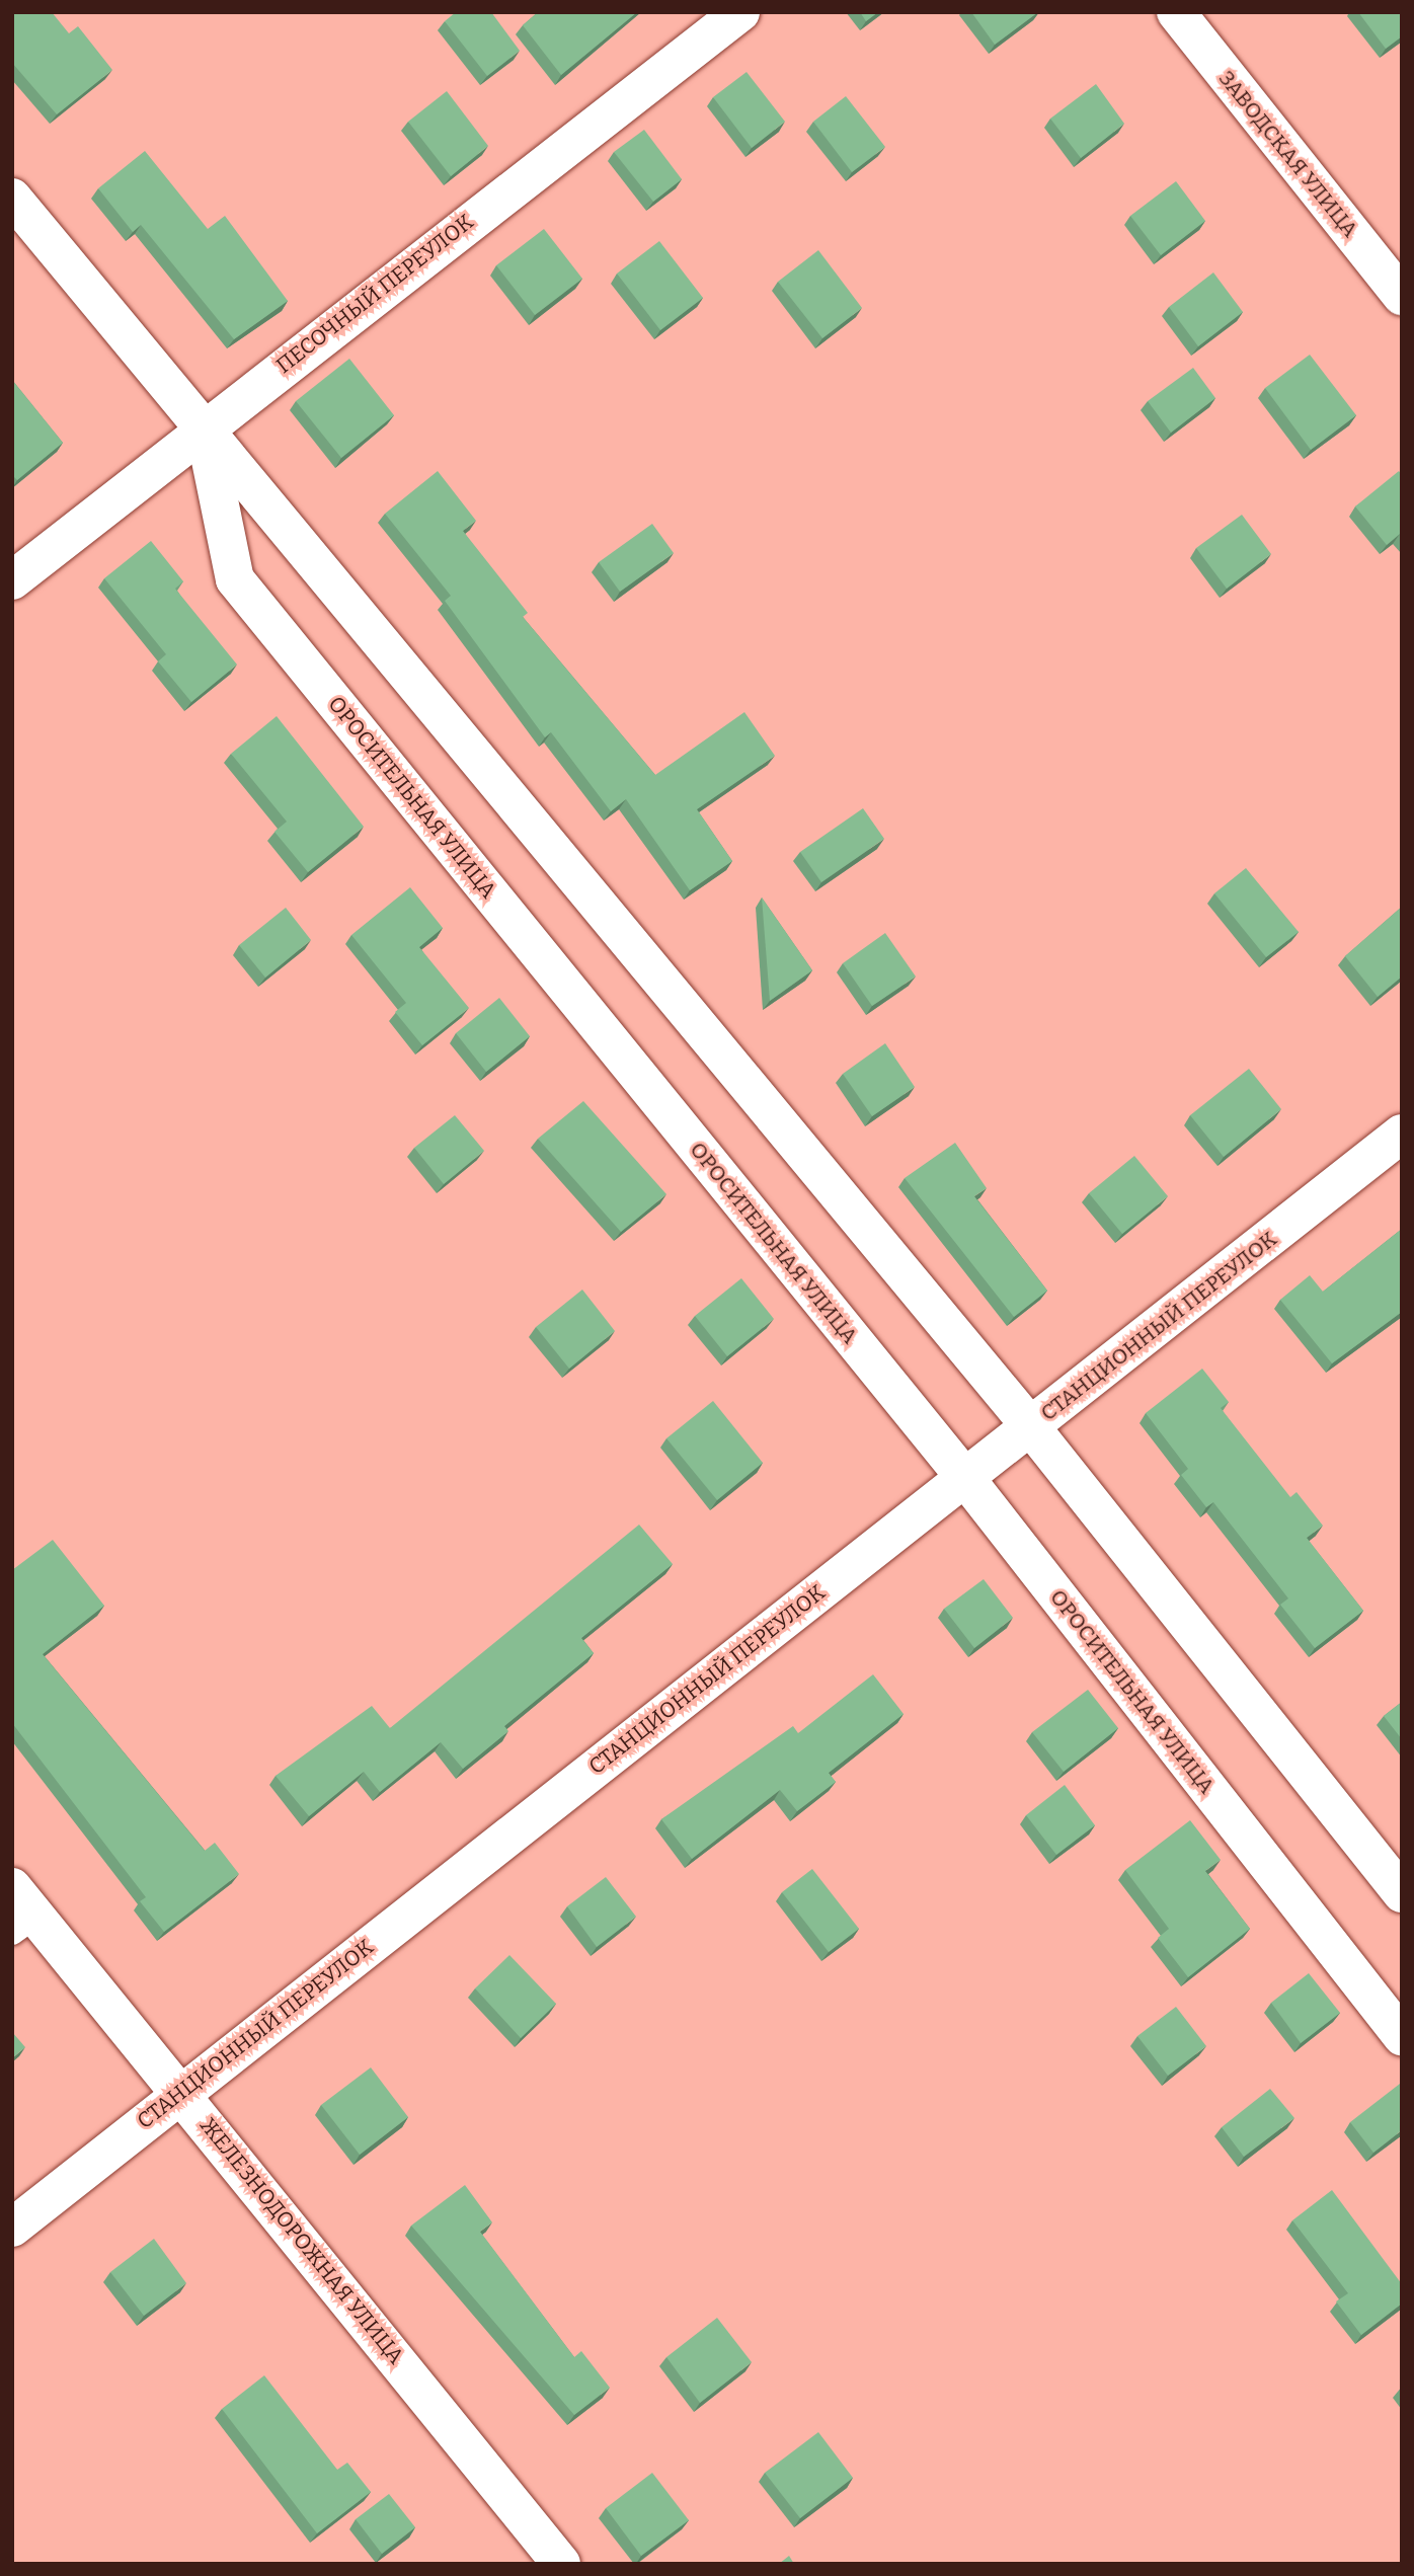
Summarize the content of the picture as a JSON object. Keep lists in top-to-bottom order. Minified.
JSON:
{"streets":{"street":["ЗАВОДСКАЯ УЛИЦА","ПЕСОЧНЫЙ ПЕРЕУЛОК","ОРОСИТЕЛЬНАЯ УЛИЦА","СТАНЦИОННЫЙ ПЕРЕУЛОК","ЖЕЛЕЗНОДОРОЖНАЯ УЛИЦА"]},"crossings":[["ПЕСОЧНЫЙ ПЕРЕУЛОК","ОРОСИТЕЛЬНАЯ УЛИЦА"],["ОРОСИТЕЛЬНАЯ УЛИЦА","СТАНЦИОННЫЙ ПЕРЕУЛОК"],["СТАНЦИОННЫЙ ПЕРЕУЛОК","ЖЕЛЕЗНОДОРОЖНАЯ УЛИЦА"]]}
